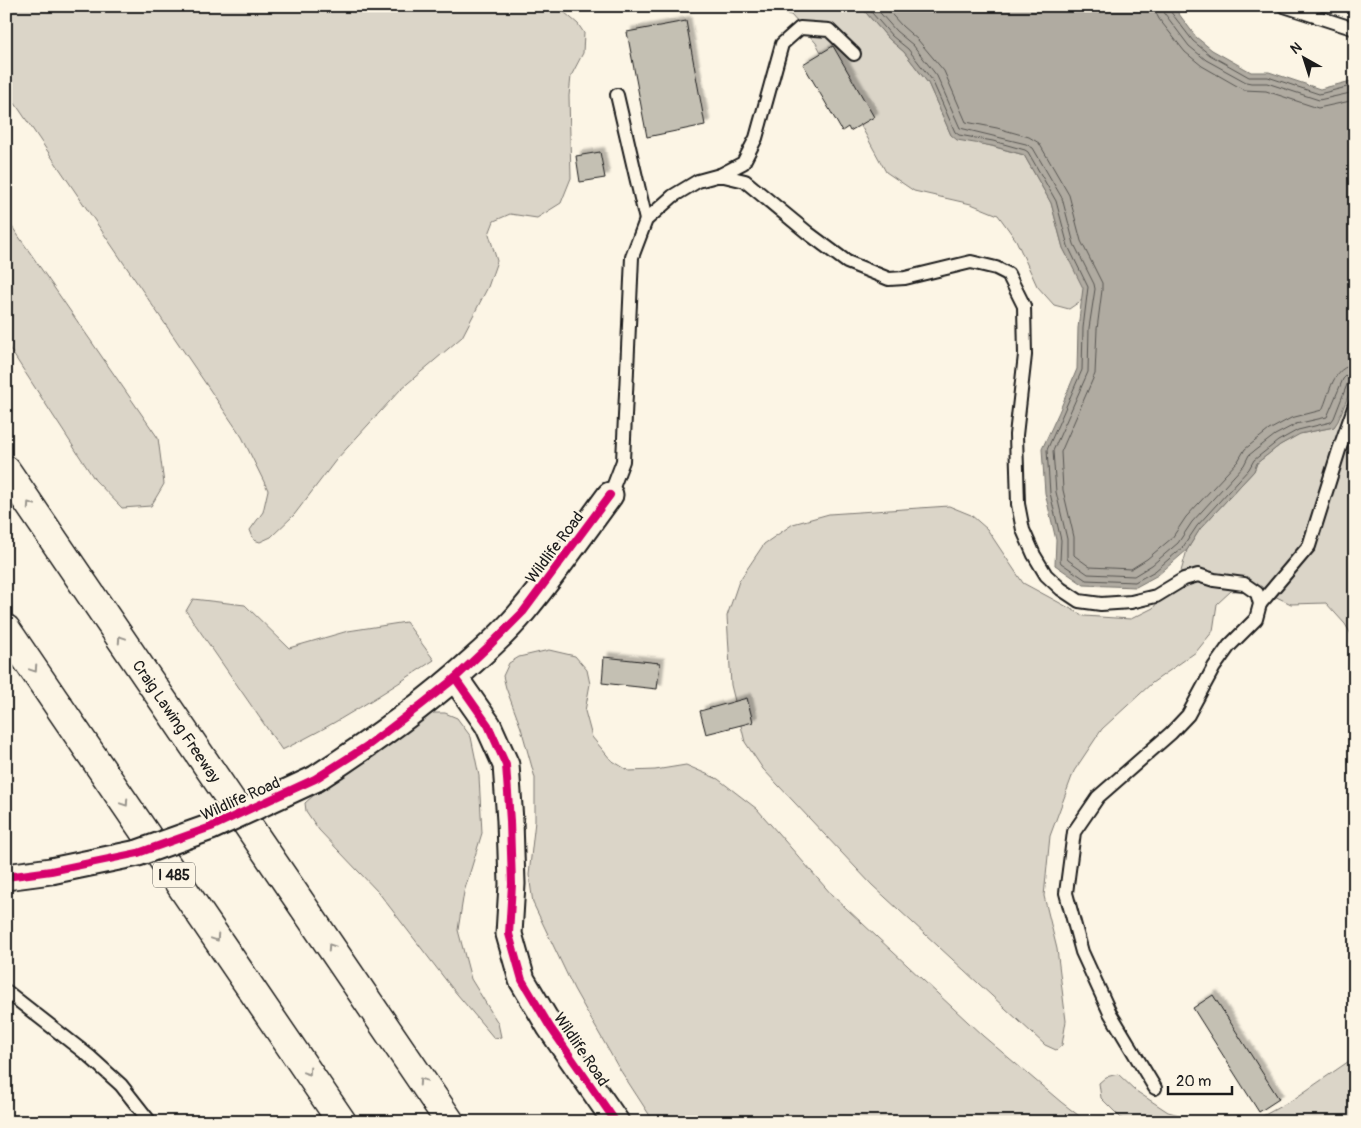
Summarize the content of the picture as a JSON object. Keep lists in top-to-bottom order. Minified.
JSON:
{"streets":{"highway":["Craig Lawing Freeway","I 485"],"street":["Wildlife Road"]},"scale_bar":"20 m","north":"top left"}
